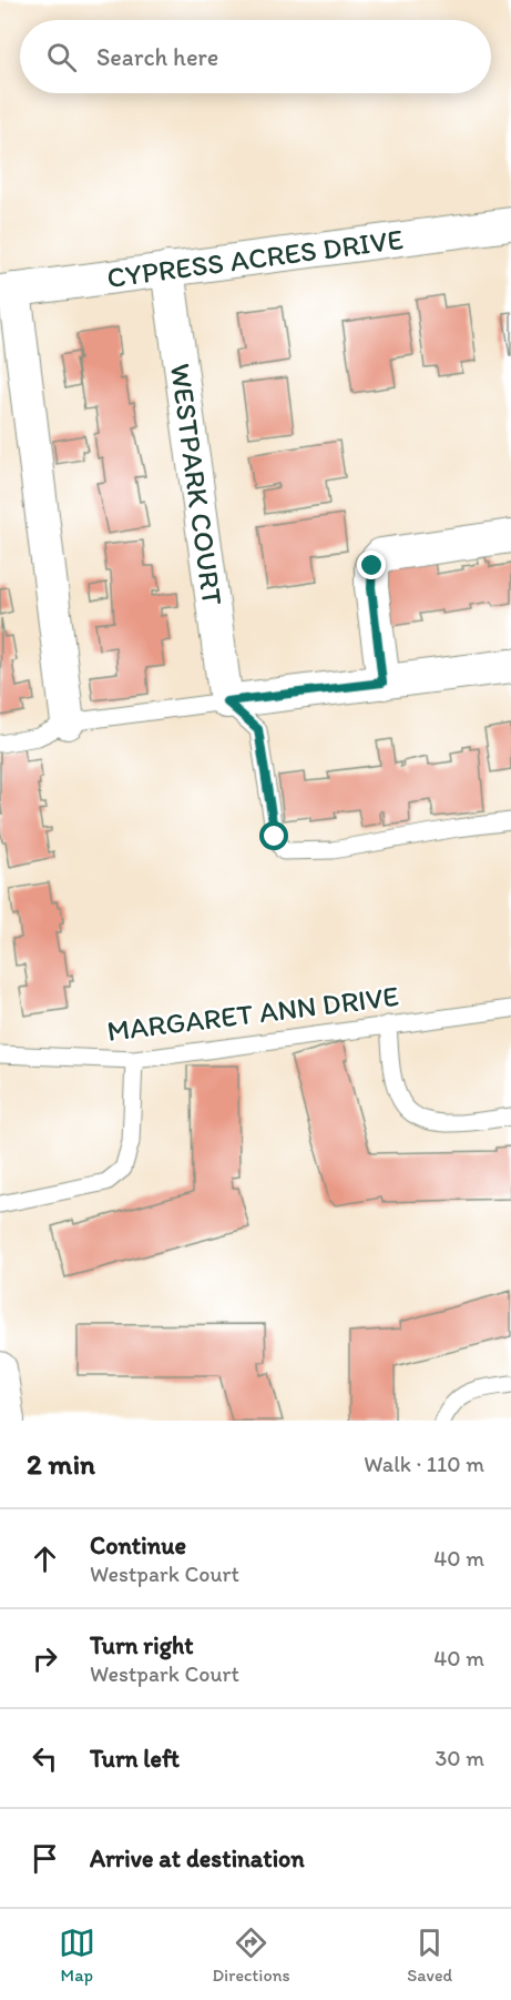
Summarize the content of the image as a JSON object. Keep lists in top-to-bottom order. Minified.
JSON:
{"streets":{"street":["CYPRESS ACRES DRIVE","WESTPARK COURT"],"lane":["MARGARET ANN DRIVE"]},"crossings":[["CYPRESS ACRES DRIVE","WESTPARK COURT"]],"page":{"search":"Search here","heading":["2 min","Walk · 110 m"],"list":[["Continue","Westpark Court","40 m"],["Turn right","Westpark Court","40 m"],["Turn left","30 m"],"Arrive at destination"],"nav":["Map","Directions","Saved"]}}
